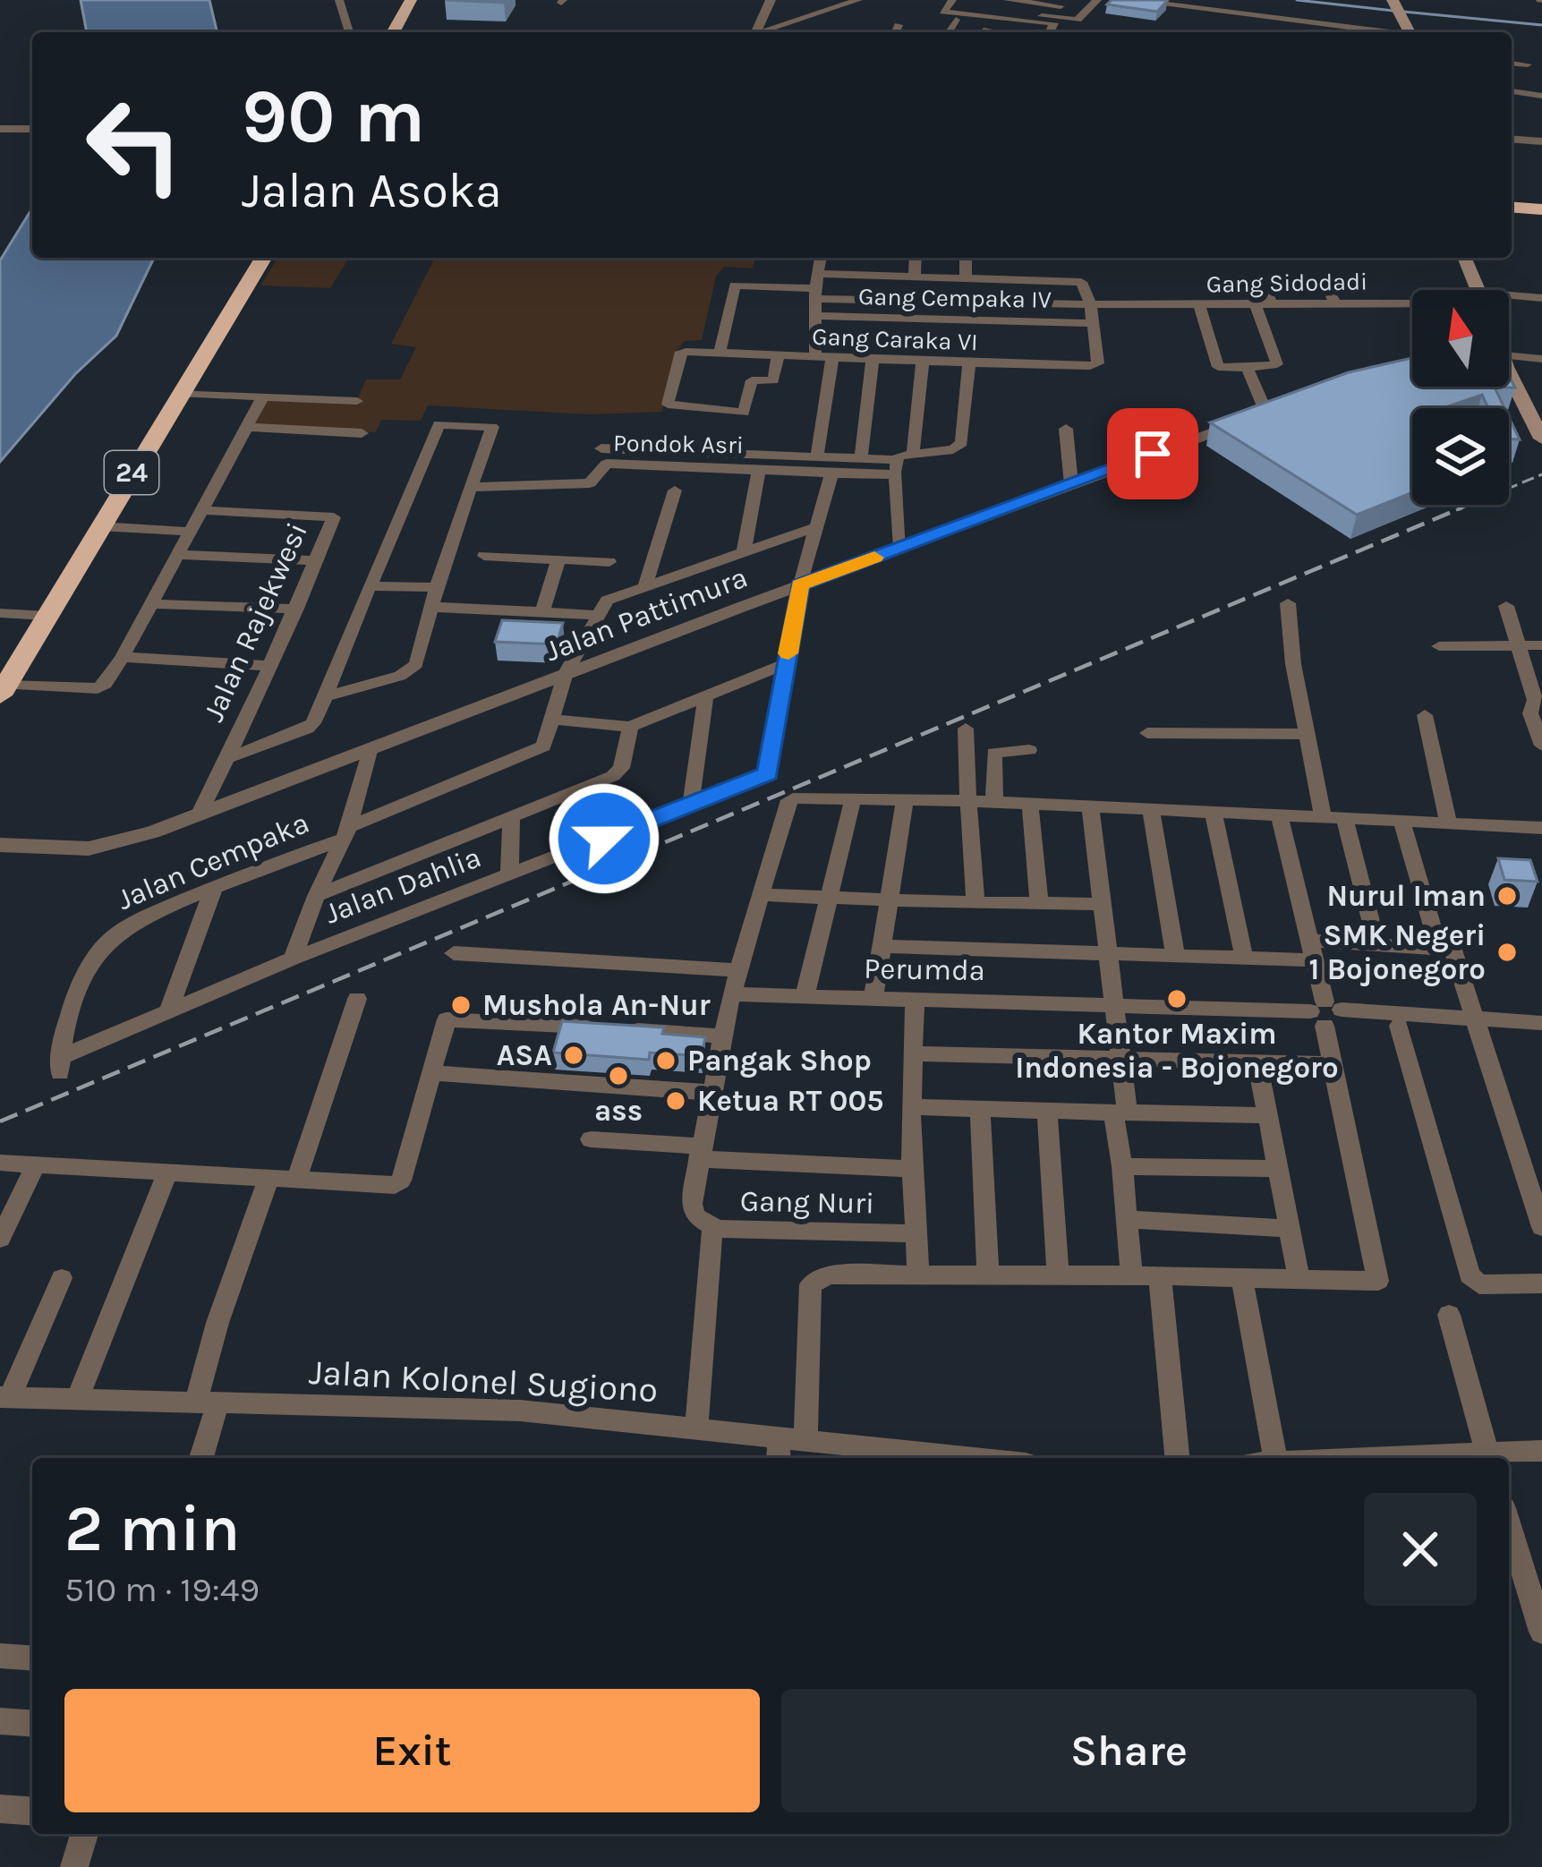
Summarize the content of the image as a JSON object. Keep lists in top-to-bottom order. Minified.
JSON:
{"streets":{"highway":["24"],"street":["Gang Sidodadi","Gang Cempaka IV","Gang Caraka VI","Pondok Asri","Jalan Pattimura","Jalan Rajekwesi","Jalan Cempaka","Jalan Dahlia","Perumda","Gang Nuri","Jalan Kolonel Sugiono"]},"crossings":[["Gang Sidodadi","Gang Caraka VI"],["Gang Cempaka IV","Gang Caraka VI"],["Jalan Pattimura","Jalan Rajekwesi"],["Jalan Cempaka","Jalan Dahlia"]],"places":["Nurul Iman","SMK Negeri 1 Bojonegoro","Kantor Maxim Indonesia - Bojonegoro","Mushola An-Nur","ASA","Pangak Shop","ass","Ketua RT 005"],"north":"top","page":{"turn":["90 m","Jalan Asoka"],"heading":["2 min","510 m · 19:49"],"buttons":["Exit","Share"]}}
